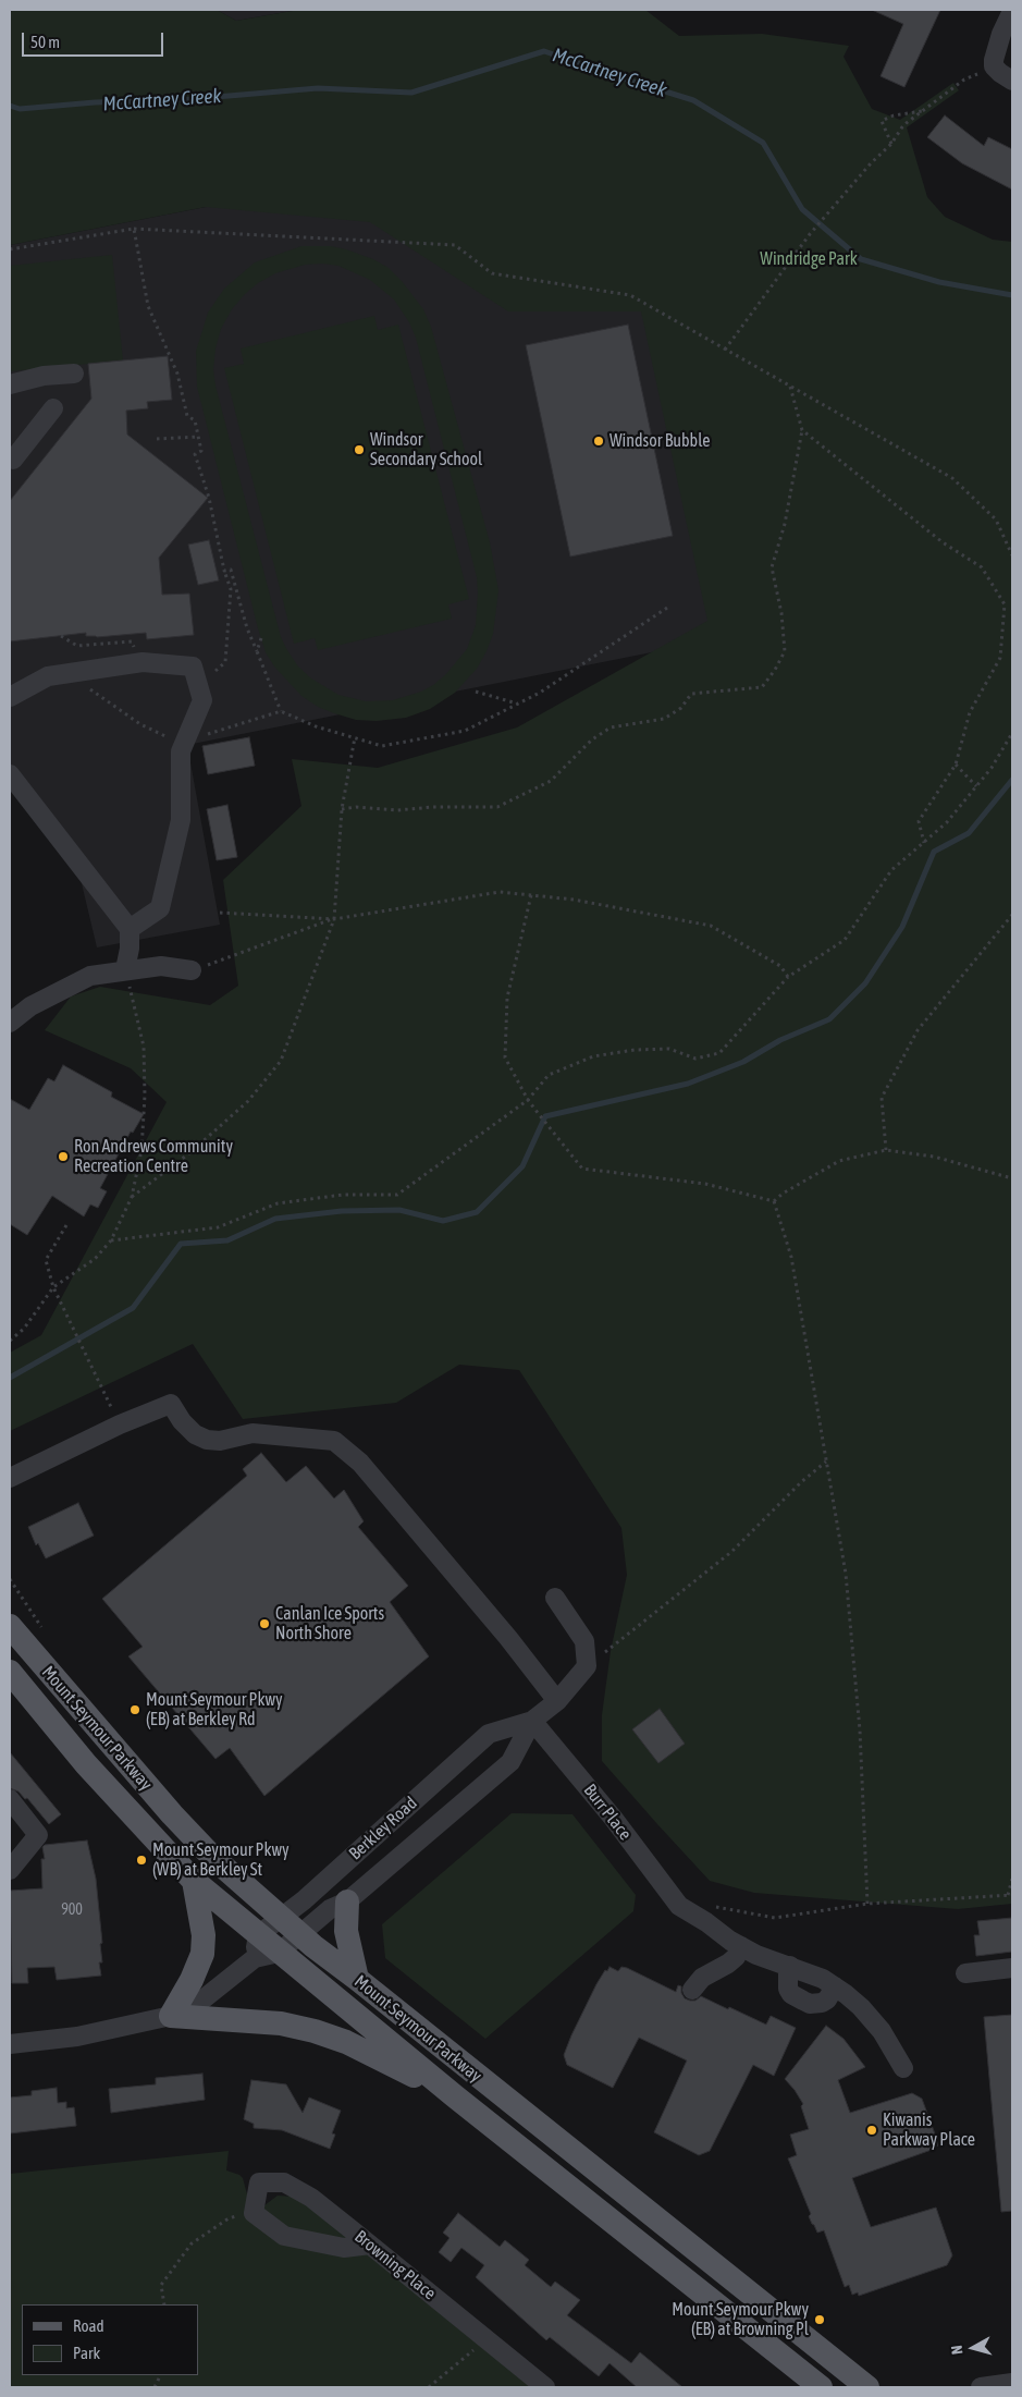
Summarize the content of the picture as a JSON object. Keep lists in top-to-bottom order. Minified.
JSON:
{"streets":{"main road":["Mount Seymour Parkway"],"street":["Burr Place","Berkley Road","Browning Place"]},"crossings":[["Mount Seymour Parkway","Berkley Road"],["Burr Place","Berkley Road"]],"water":["McCartney Creek"],"parks":["Windridge Park"],"places":["Windsor Bubble","Windsor Secondary School","Ron Andrews Community Recreation Centre","Canlan Ice Sports North Shore","Mount Seymour Pkwy (EB) at Berkley Rd","Mount Seymour Pkwy (WB) at Berkley St","Kiwanis Parkway Place","Mount Seymour Pkwy (EB) at Browning Pl"],"house_numbers":["900"],"legend":["Road","Park"],"scale_bar":"50 m","north":"left"}
